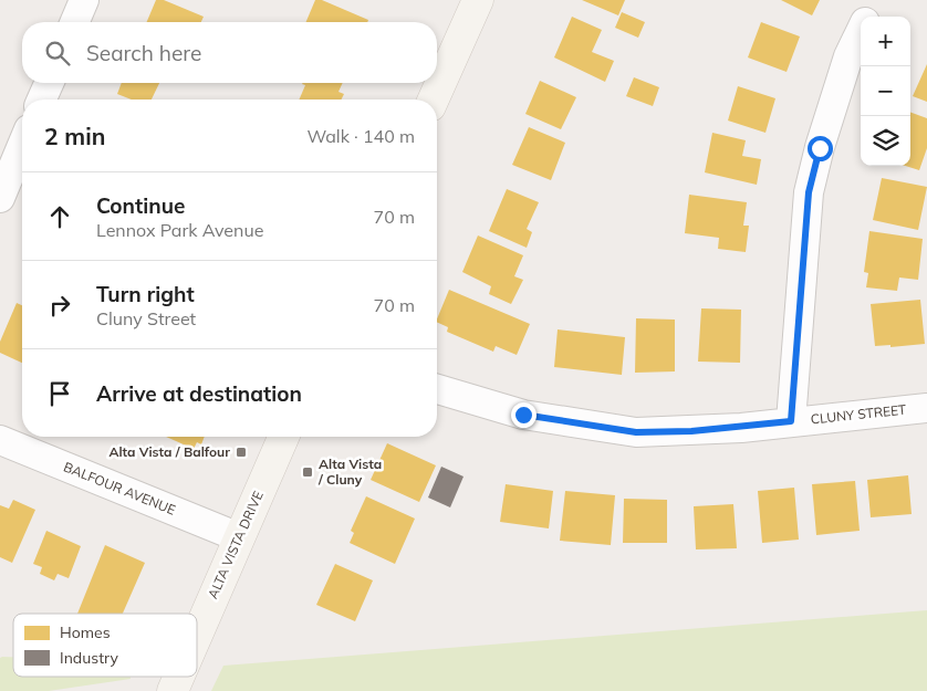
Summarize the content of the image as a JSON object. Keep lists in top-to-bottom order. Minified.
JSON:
{"streets":{"street":["CLUNY STREET","BALFOUR AVENUE","ALTA VISTA DRIVE"]},"crossings":[["BALFOUR AVENUE","ALTA VISTA DRIVE"]],"places":{"transit":["Alta Vista / Balfour","Alta Vista / Cluny"]},"legend":["Homes","Industry"],"page":{"map_buttons":["+","−"],"search":"Search here","heading":["2 min","Walk · 140 m"],"list":[["Continue","Lennox Park Avenue","70 m"],["Turn right","Cluny Street","70 m"],"Arrive at destination"]}}
